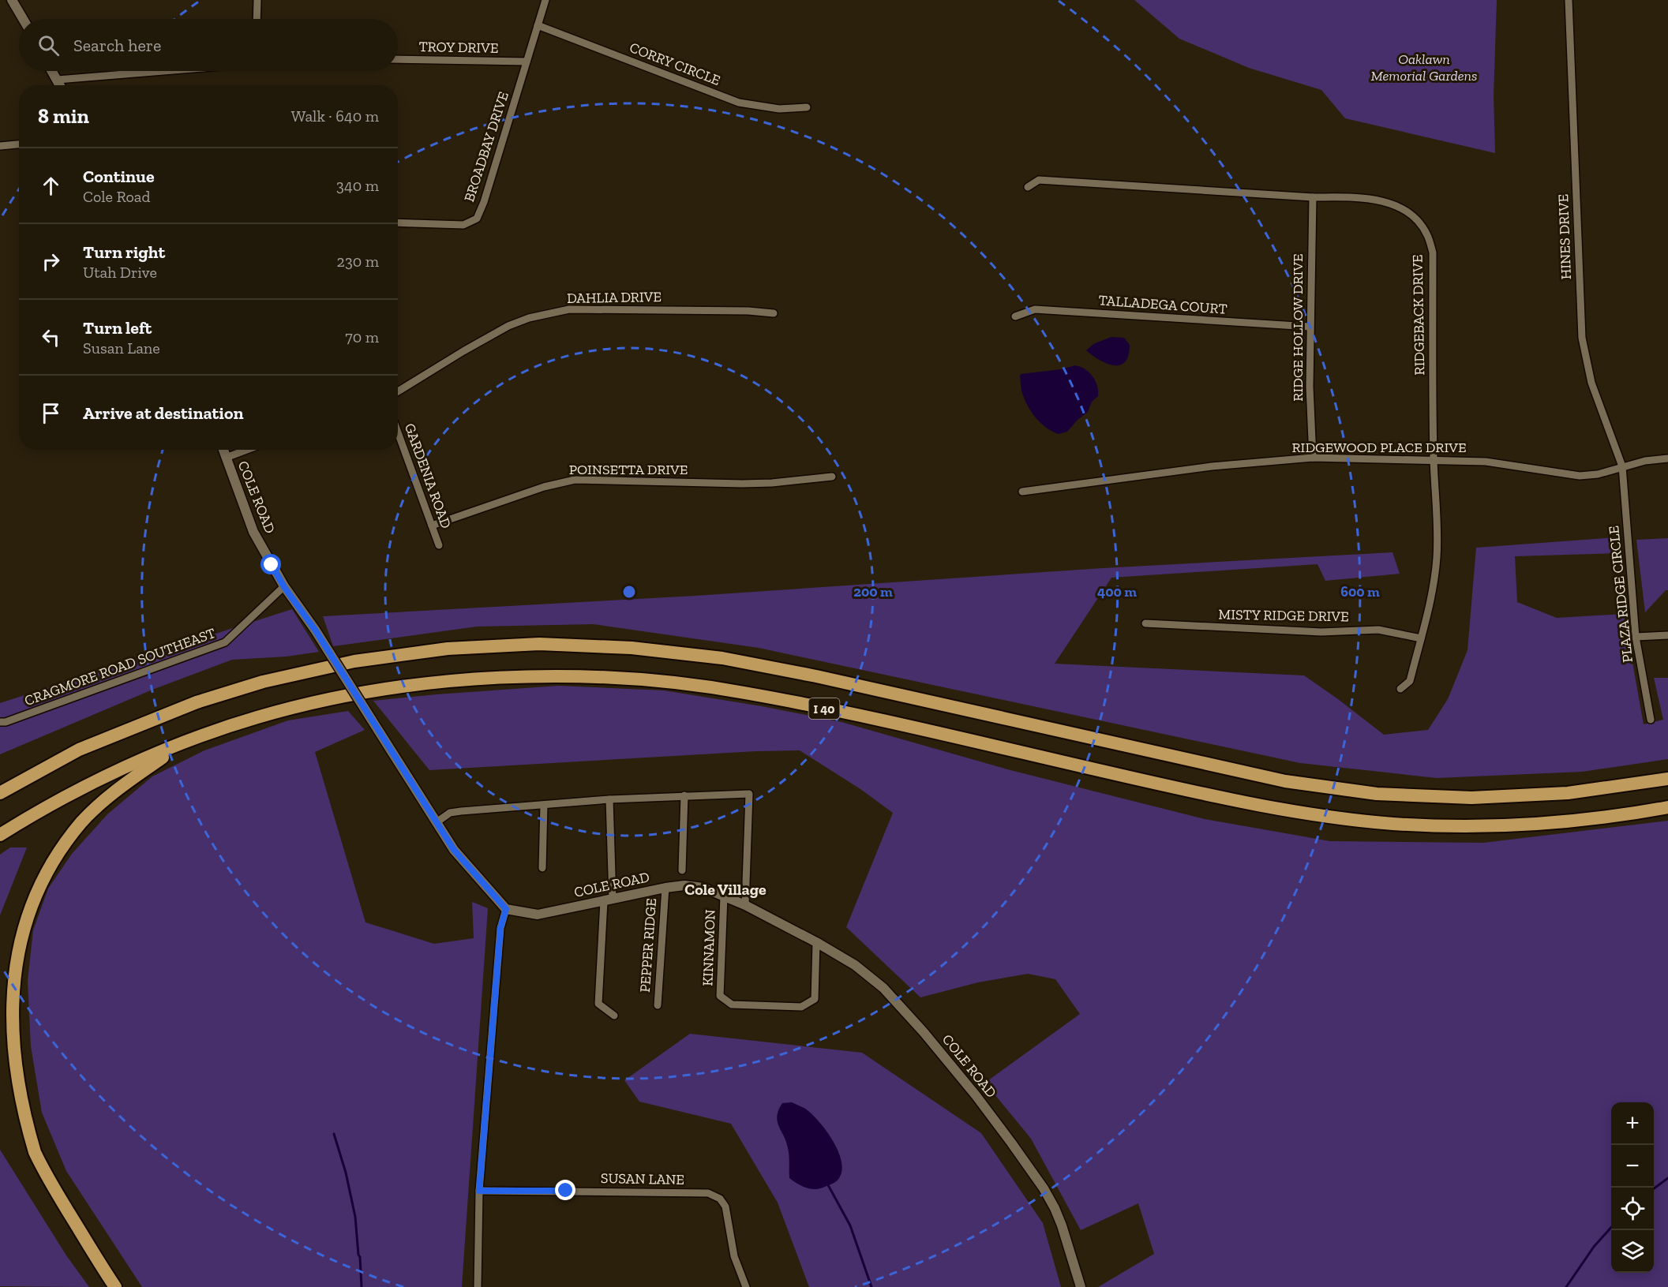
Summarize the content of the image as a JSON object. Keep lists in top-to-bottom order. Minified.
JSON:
{"streets":{"highway":["I 40"],"street":["TROY DRIVE","CORRY CIRCLE","BROADBAY DRIVE","HINES DRIVE","DAHLIA DRIVE","TALLADEGA COURT","RIDGEBACK DRIVE","RIDGE HOLLOW DRIVE","RIDGEWOOD PLACE DRIVE","POINSETTA DRIVE","GARDENIA ROAD","COLE ROAD","PLAZA RIDGE CIRCLE","MISTY RIDGE DRIVE","CRAGMORE ROAD SOUTHEAST","PEPPER RIDGE","KINNAMON","SUSAN LANE"]},"crossings":[["TROY DRIVE","BROADBAY DRIVE"],["CORRY CIRCLE","BROADBAY DRIVE"],["HINES DRIVE","RIDGEWOOD PLACE DRIVE"],["HINES DRIVE","PLAZA RIDGE CIRCLE"],["TALLADEGA COURT","RIDGE HOLLOW DRIVE"],["RIDGEBACK DRIVE","RIDGE HOLLOW DRIVE"],["RIDGEBACK DRIVE","RIDGEWOOD PLACE DRIVE"],["RIDGEBACK DRIVE","MISTY RIDGE DRIVE"],["RIDGE HOLLOW DRIVE","RIDGEWOOD PLACE DRIVE"],["RIDGEWOOD PLACE DRIVE","PLAZA RIDGE CIRCLE"],["POINSETTA DRIVE","GARDENIA ROAD"],["COLE ROAD","CRAGMORE ROAD SOUTHEAST"],["COLE ROAD","PEPPER RIDGE"],["COLE ROAD","KINNAMON"]],"districts":["Cole Village"],"parks":["Oaklawn Memorial Gardens"],"page":{"search":"Search here","heading":["8 min","Walk · 640 m"],"list":[["Continue","Cole Road","340 m"],["Turn right","Utah Drive","230 m"],["Turn left","Susan Lane","70 m"],"Arrive at destination"],"map_buttons":["+","−"]},"rings":["200 m","400 m","600 m"]}
